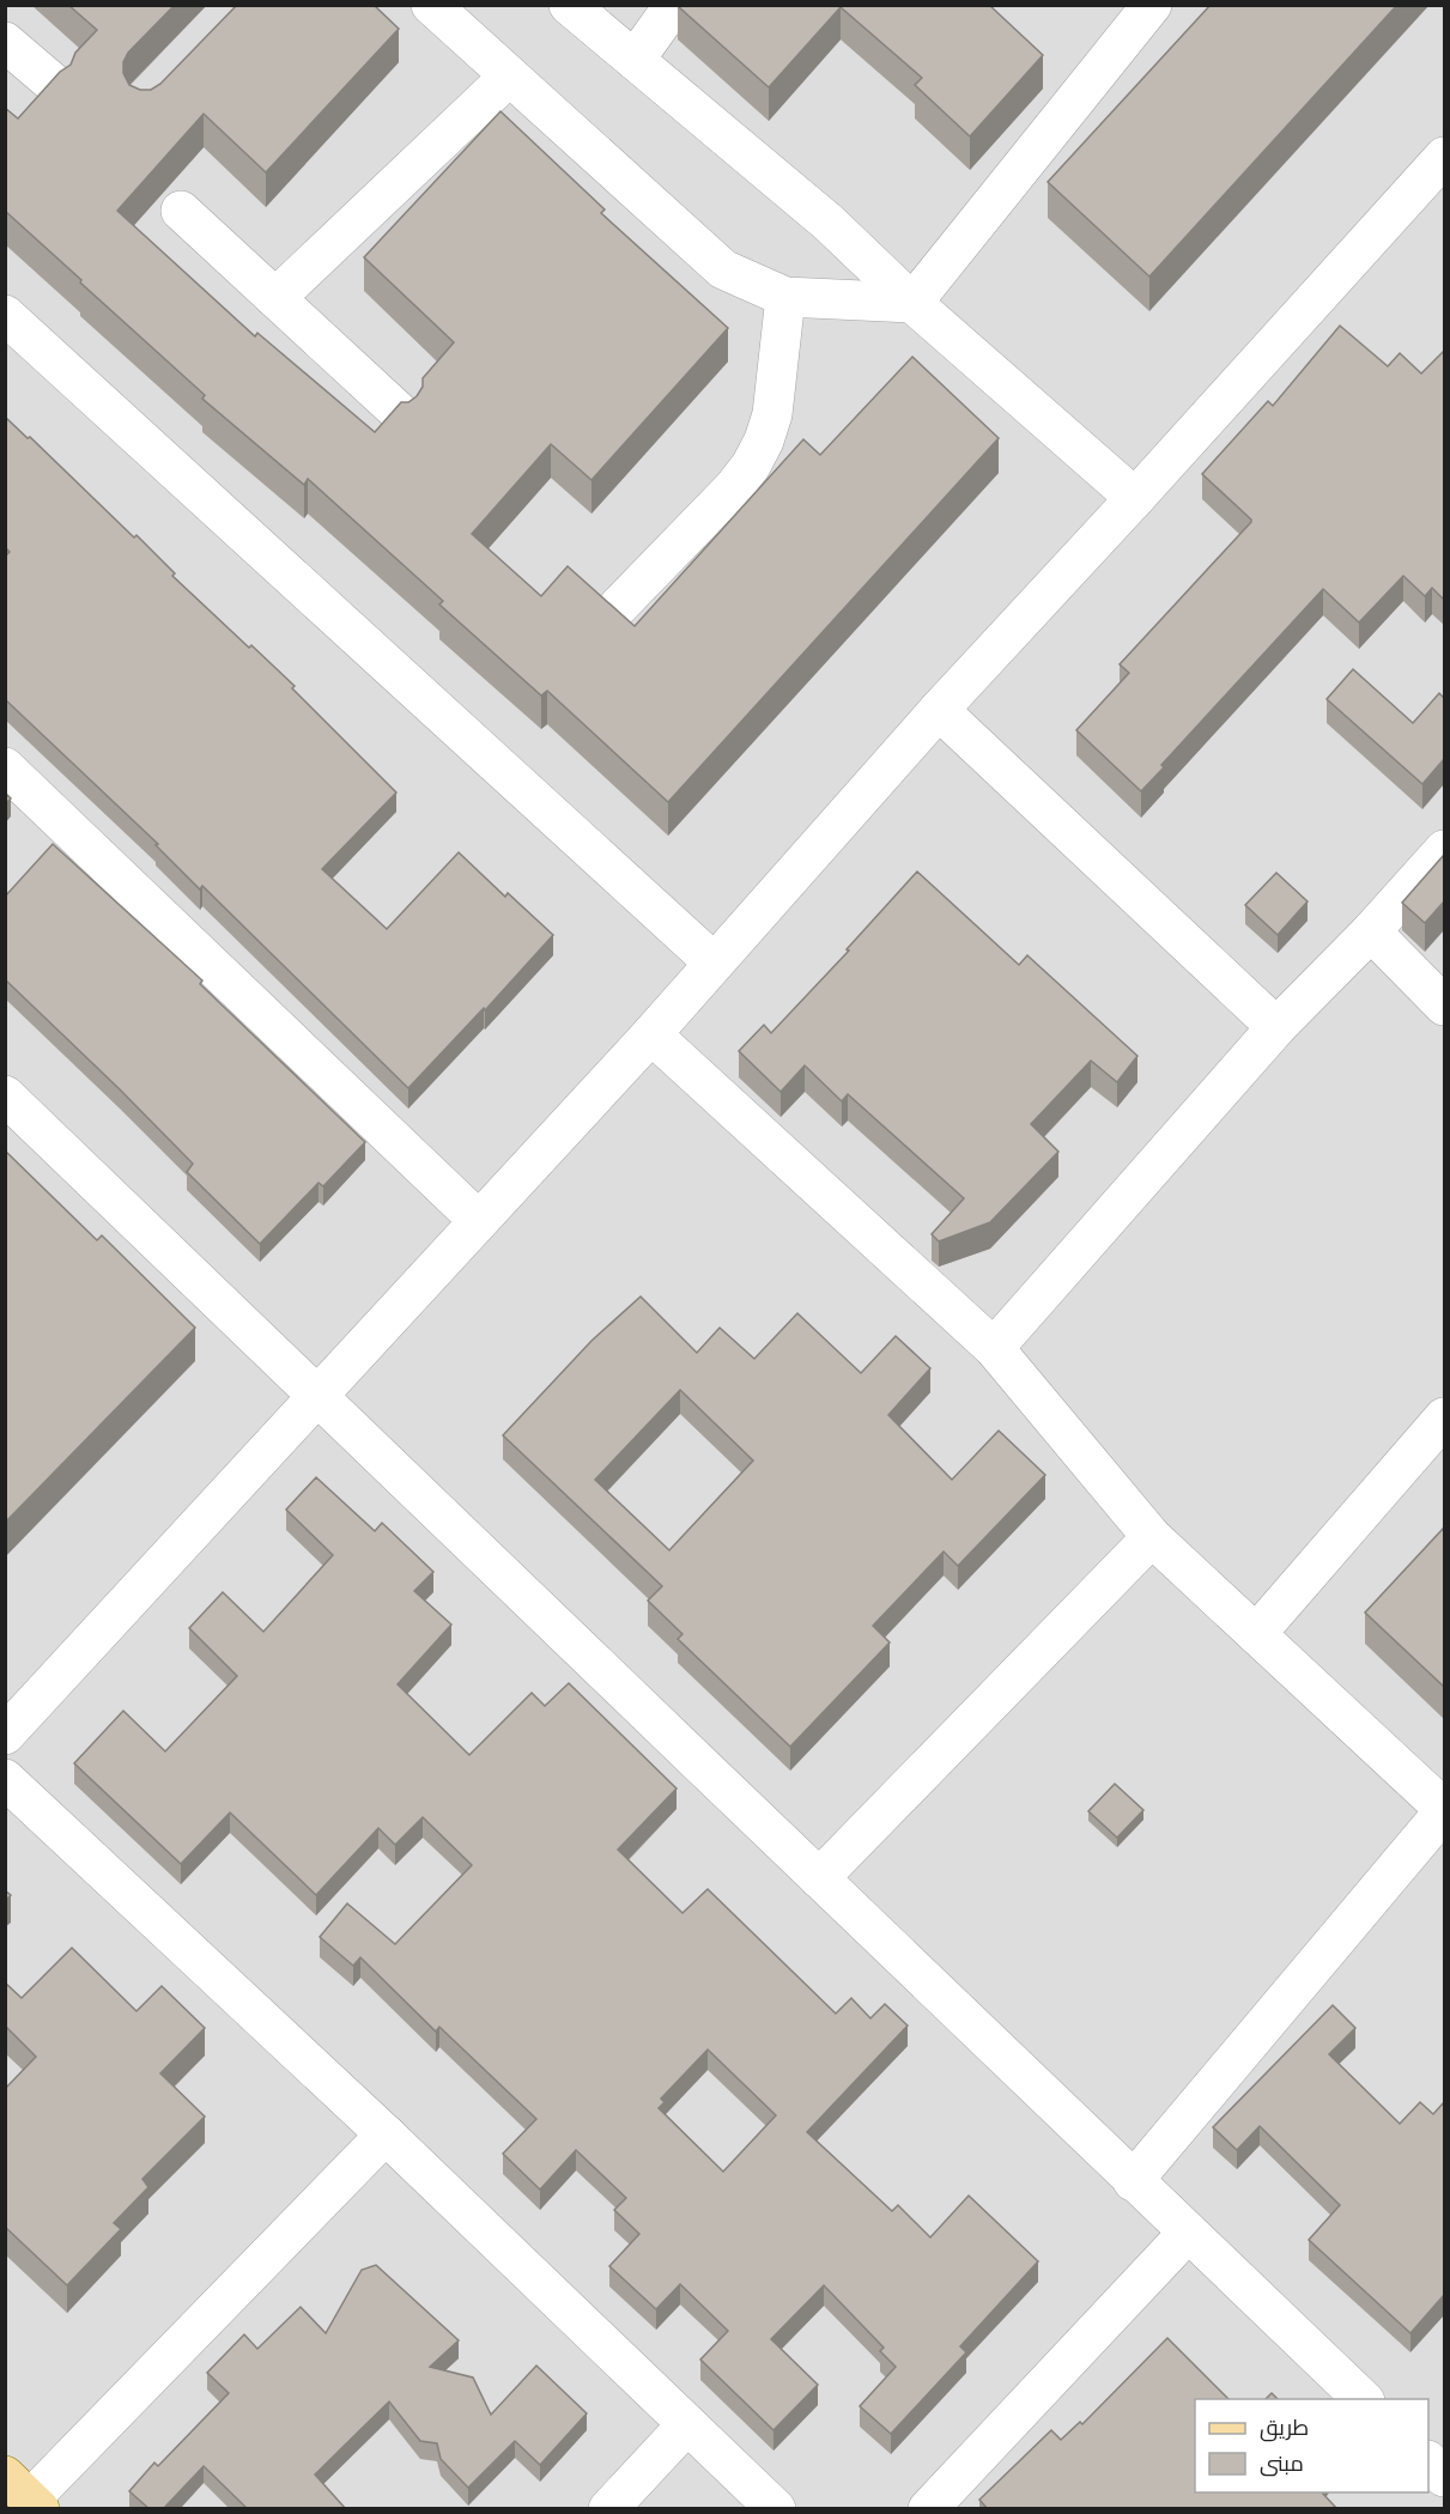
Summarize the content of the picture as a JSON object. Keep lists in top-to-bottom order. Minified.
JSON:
{"legend":["طريق","مبنى"]}
